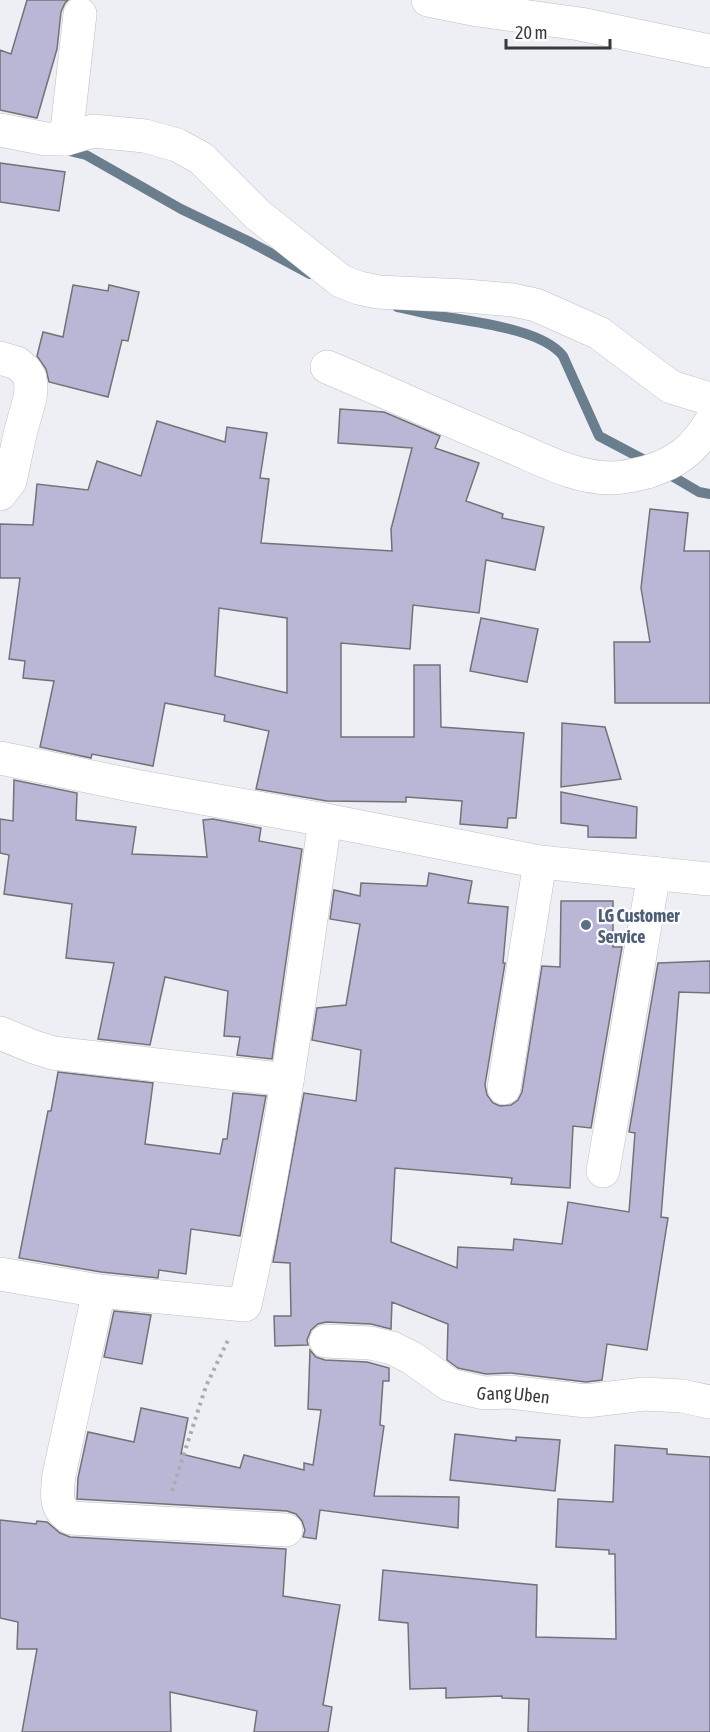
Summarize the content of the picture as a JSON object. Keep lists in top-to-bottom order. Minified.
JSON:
{"streets":{"street":["Gang Uben"]},"places":["LG Customer Service"],"scale_bar":"20 m"}
